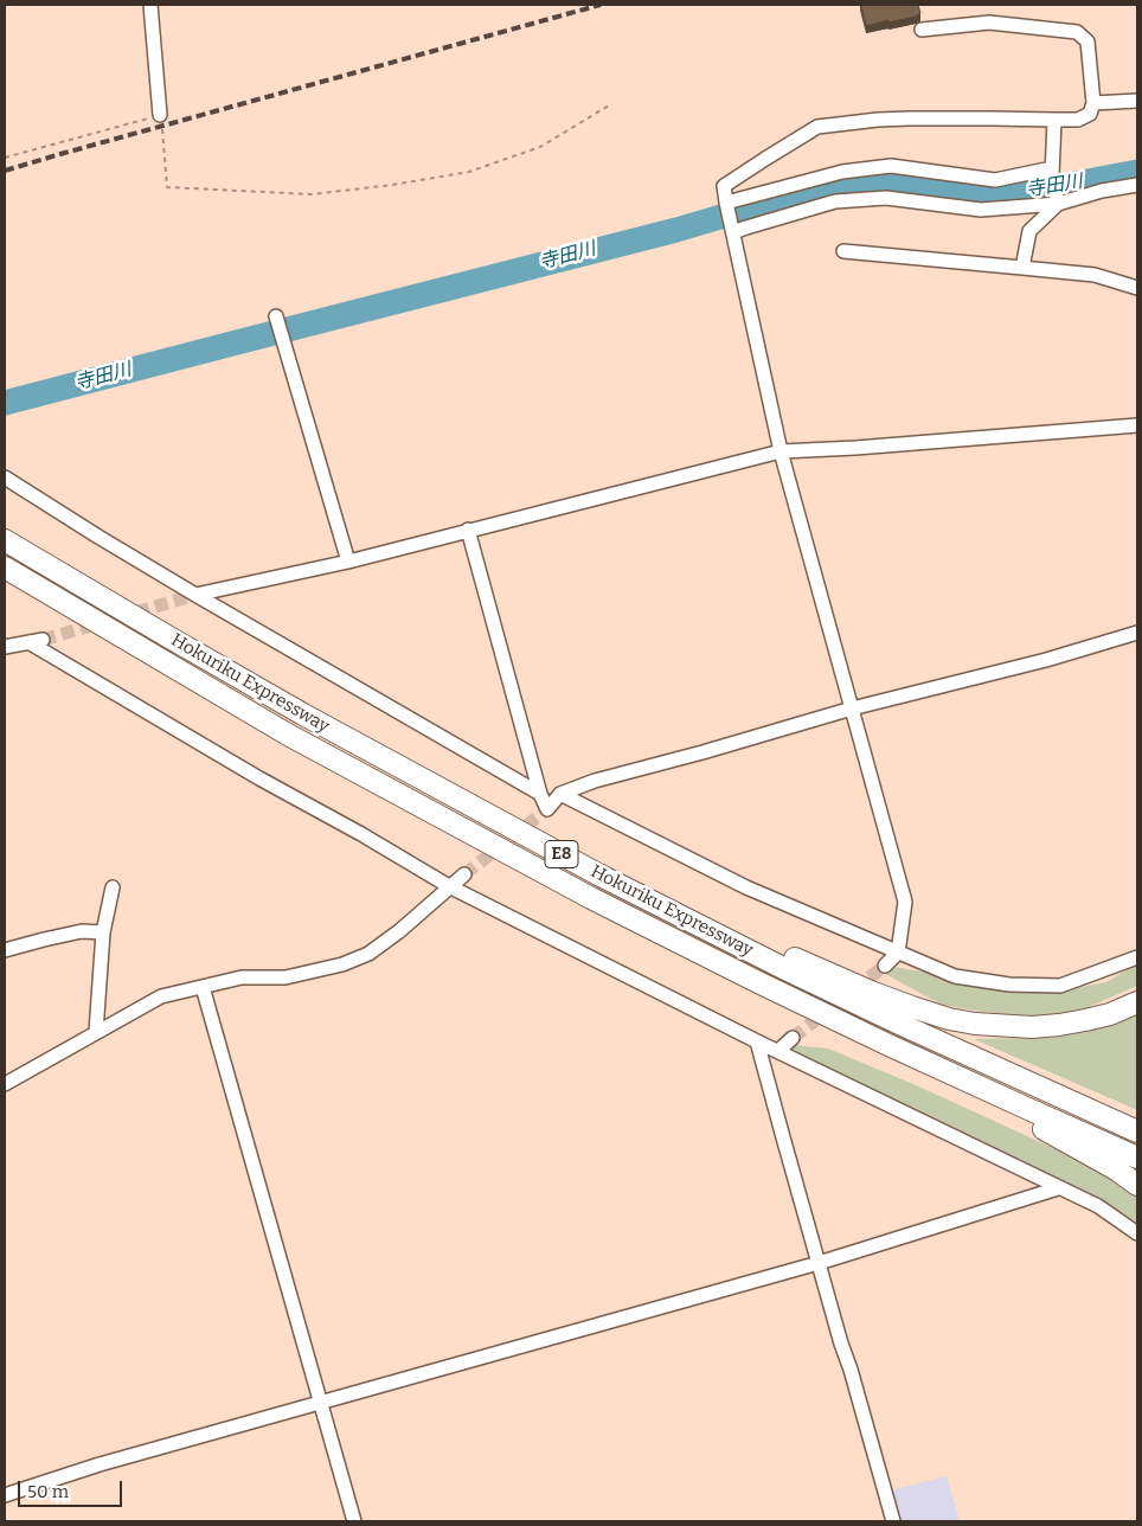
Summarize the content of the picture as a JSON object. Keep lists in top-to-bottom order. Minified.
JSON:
{"streets":{"highway":["Hokuriku Expressway","E8"]},"water":["寺田川"],"scale_bar":"50 m"}
